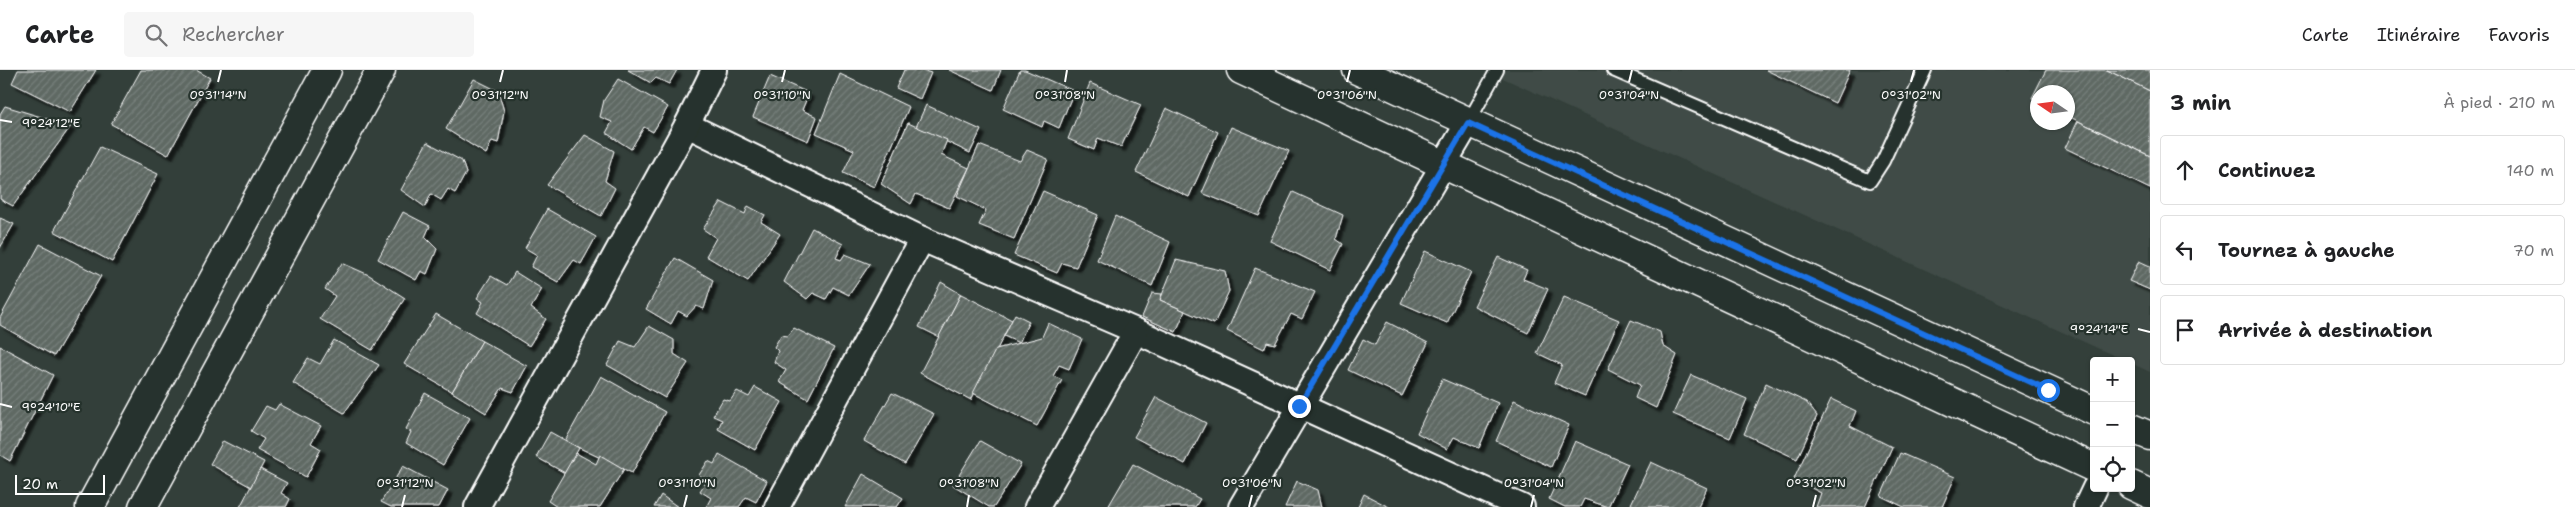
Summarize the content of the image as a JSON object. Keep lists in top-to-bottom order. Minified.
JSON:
{"scale_bar":"20 m","north":"left","page":{"header":"Carte","search":"Rechercher","nav":["Carte","Itinéraire","Favoris"],"heading":["3 min","À pied · 210 m"],"list":[["Continuez","140 m"],["Tournez à gauche","70 m"],"Arrivée à destination"],"map_buttons":["+","−"],"scale":"20 m"},"coordinates":["0°31'14\"N","0°31'12\"N","0°31'10\"N","0°31'08\"N","0°31'06\"N","0°31'04\"N","0°31'02\"N","9°24'12\"E","9°24'14\"E","9°24'10\"E"]}
